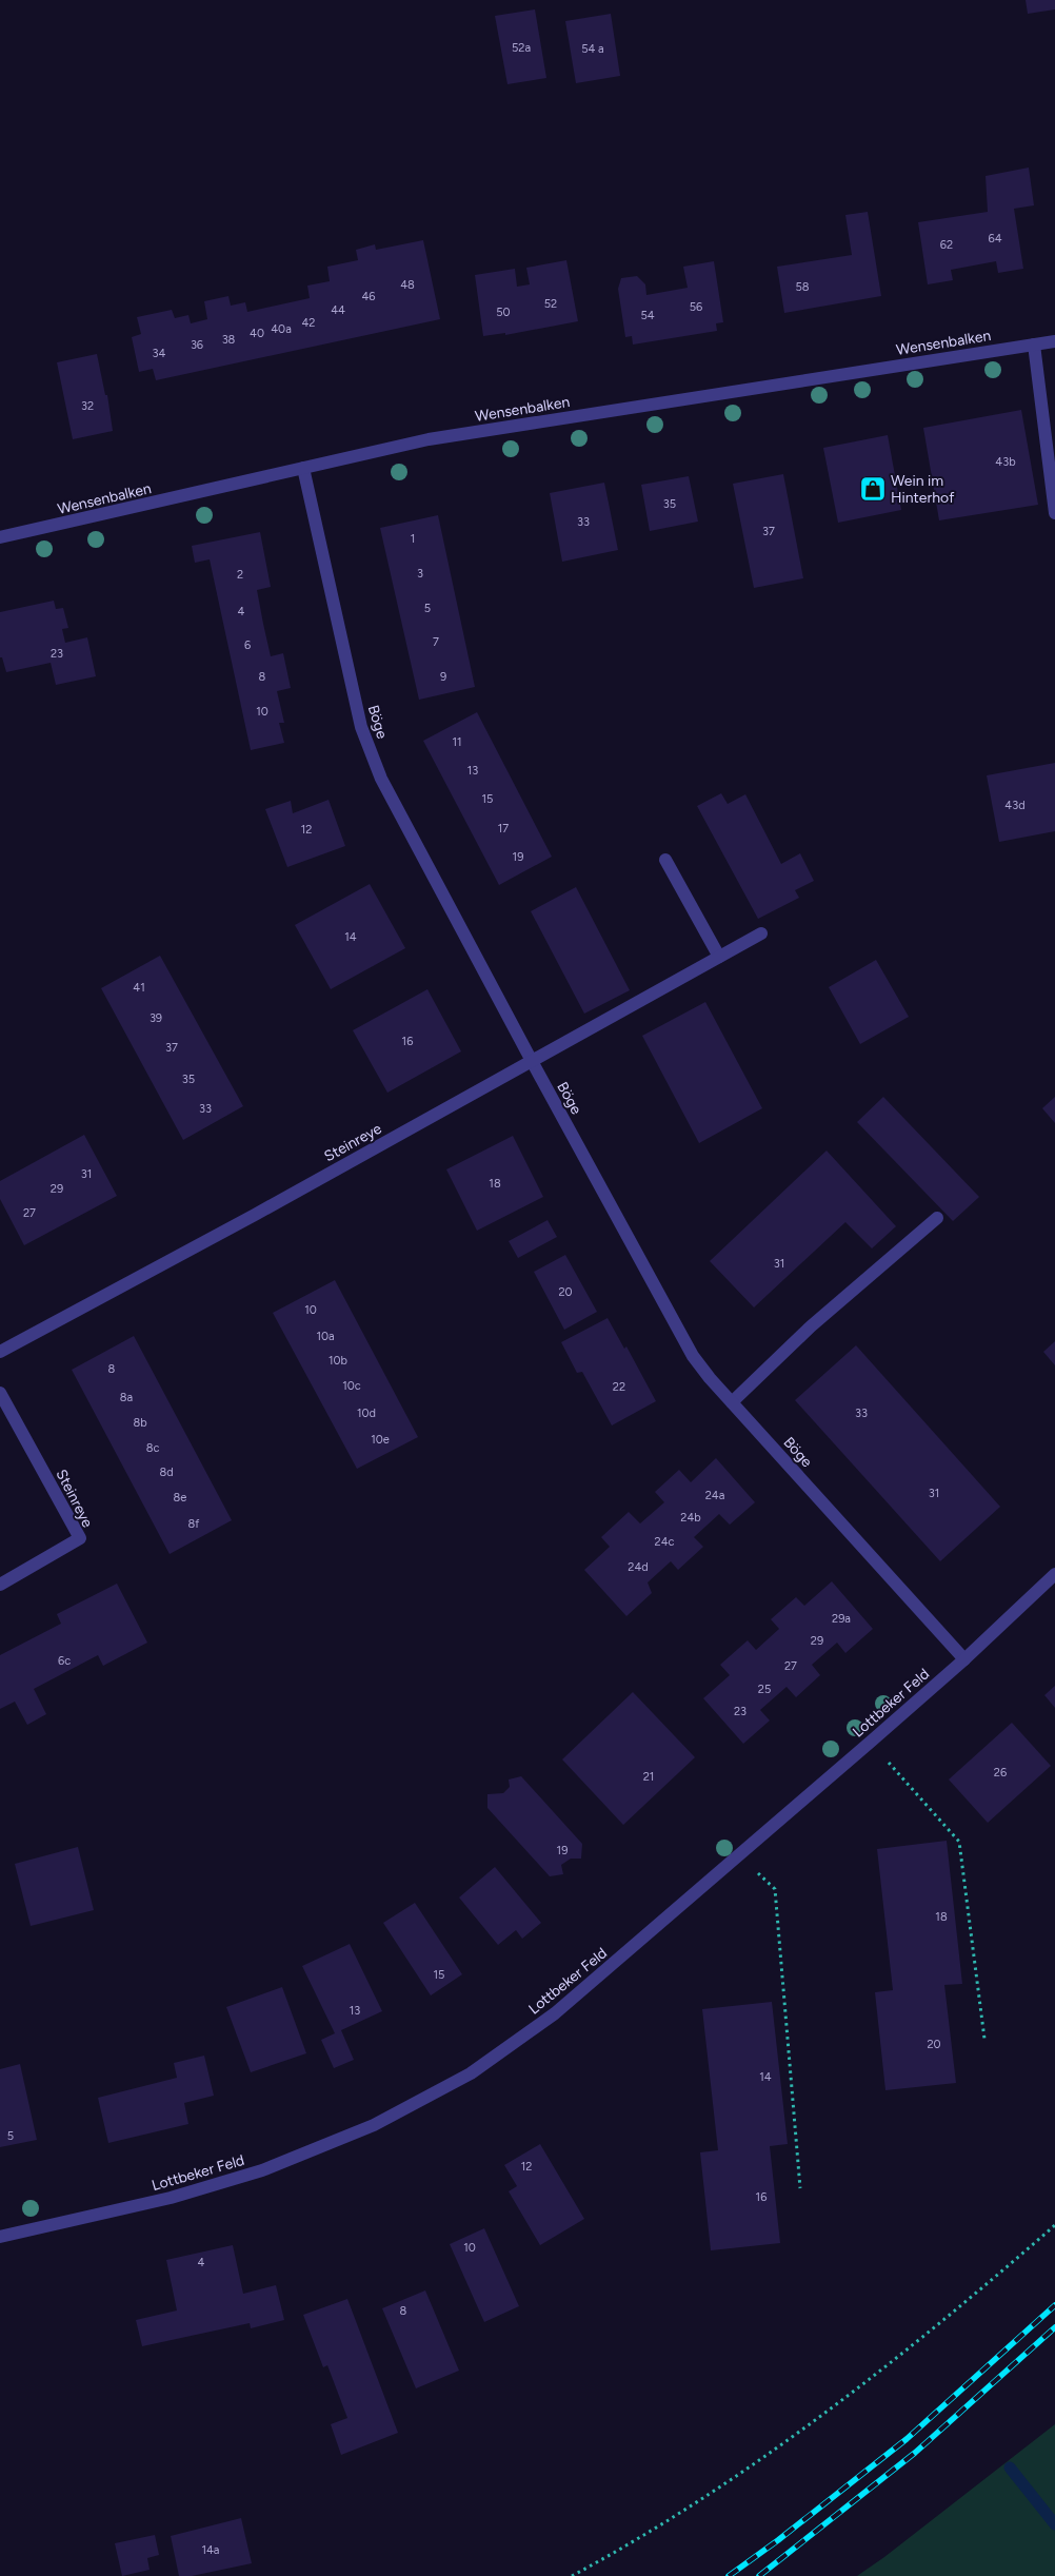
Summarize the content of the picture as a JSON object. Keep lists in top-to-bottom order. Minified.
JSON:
{"streets":{"street":["Wensenbalken","Böge","Steinreye","Lottbeker Feld"]},"crossings":[["Wensenbalken","Böge"],["Böge","Steinreye"],["Böge","Lottbeker Feld"]],"places":{"shop":["Wein im Hinterhof"]},"house_numbers":["52a","54 a","64","62","48","58","46","52","56","44","50","54","42","40a","40","38","36","34","32","43b","35","33","37","1","3","2","5","4","7","6","23","8","9","10","11","13","15","43d","17","12","19","14","41","39","16","37","35","33","31","18","29","27","31","20","10","10a","10b","8","10c","22","8a","10d","33","8b","10e","8c","8d","31","24a","8e","24b","8f","24c","24d","29a","29","6c","27","25","23","26","21","19","18","15","13","20","14","5","12","16","10","4","8","14a"]}
